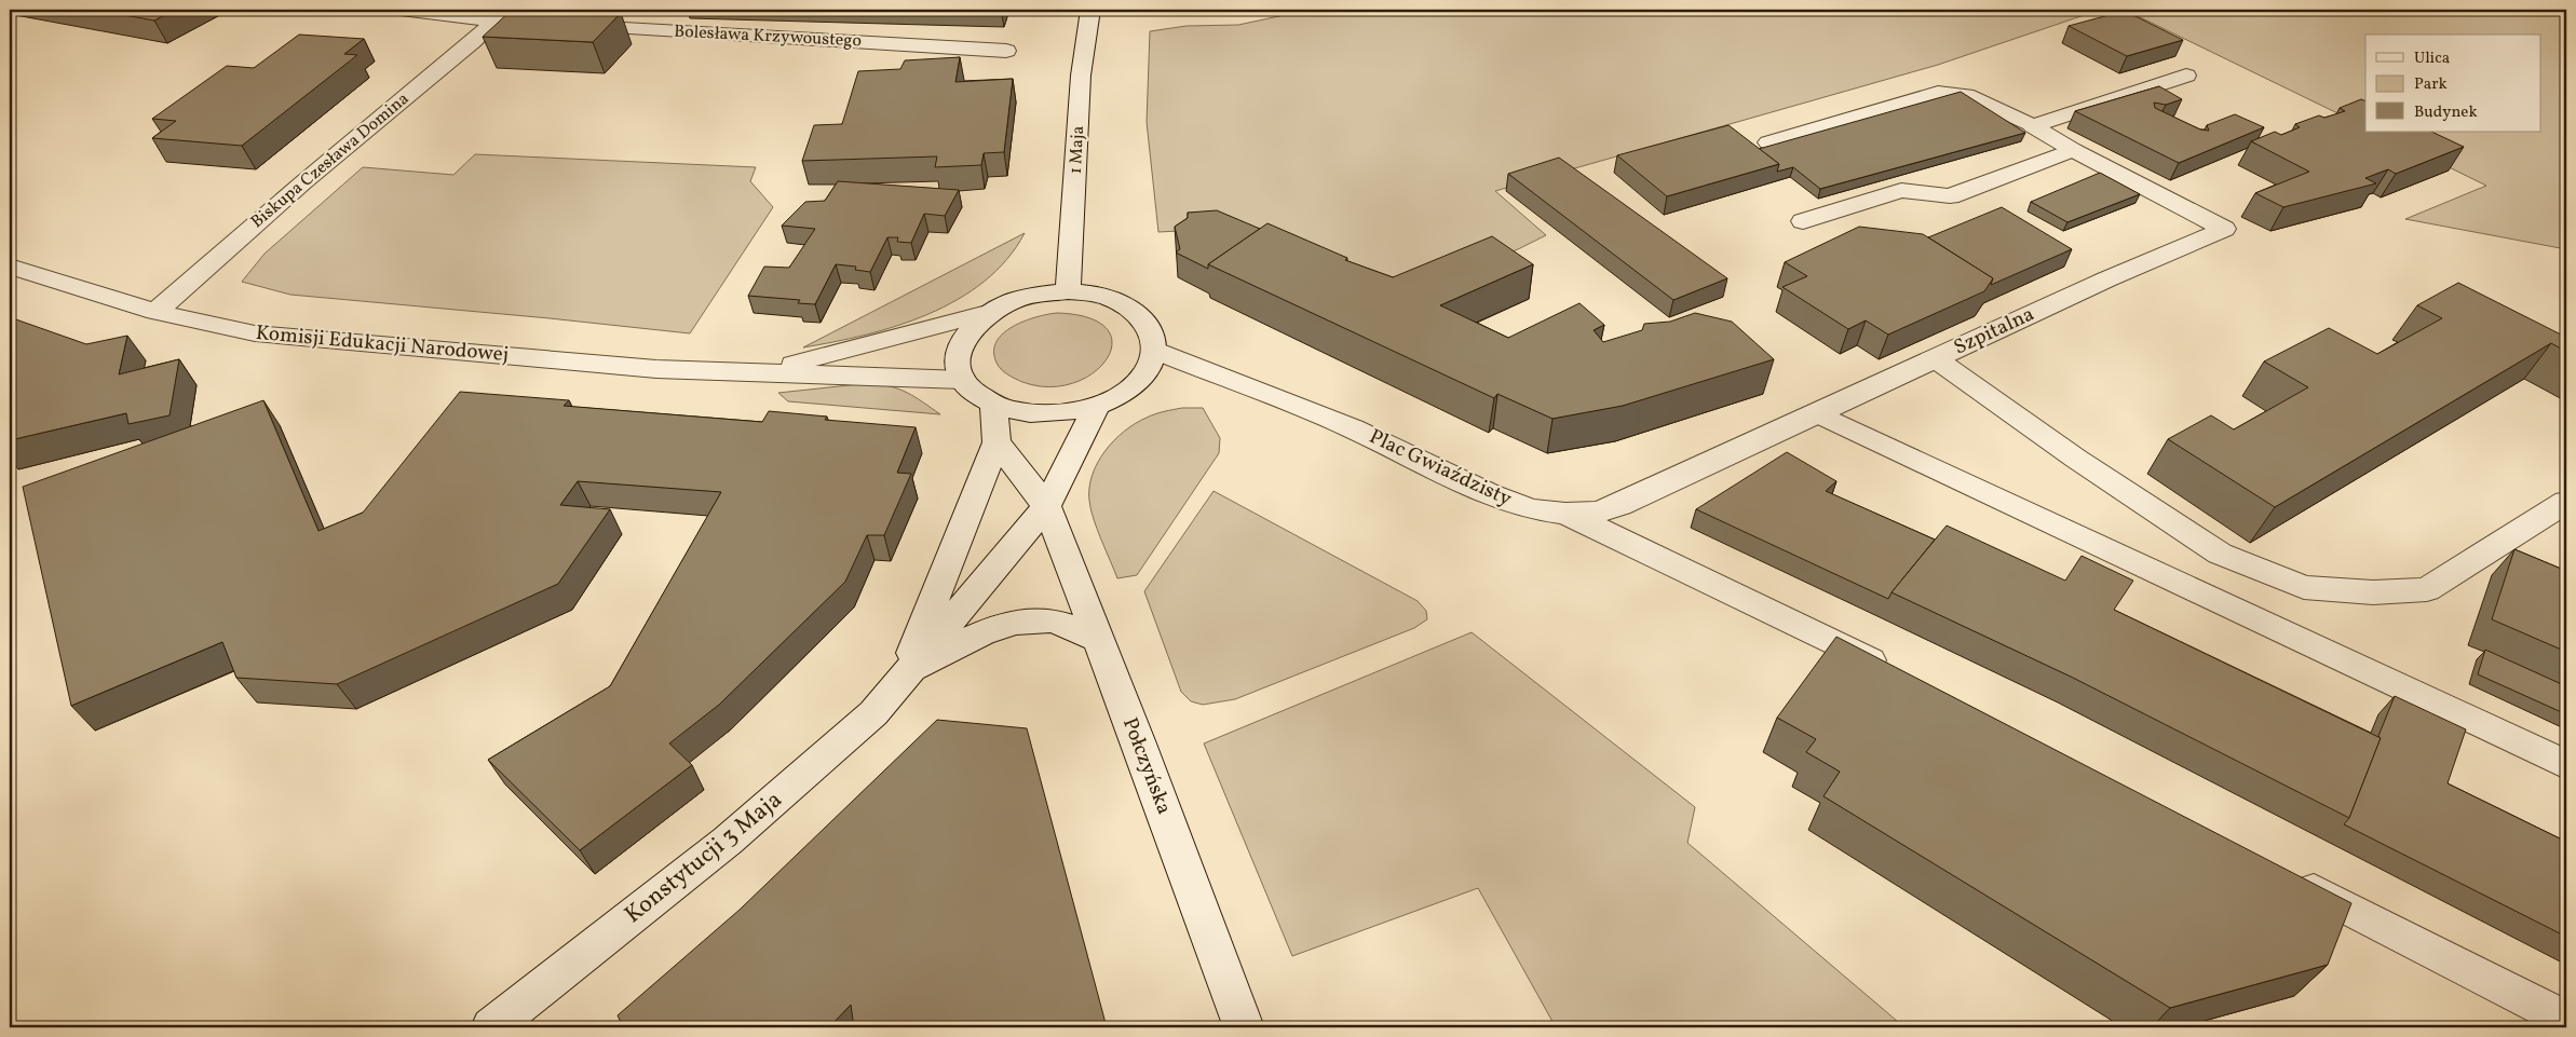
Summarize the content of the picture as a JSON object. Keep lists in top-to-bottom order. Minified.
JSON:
{"streets":{"street":["Bolesława Krzywoustego","1 Maja","Biskupa Czesława Domina","Szpitalna","Komisji Edukacji Narodowej","Plac Gwiaździsty","Połczyńska","Konstytucji 3 Maja"]},"crossings":[["Bolesława Krzywoustego","Biskupa Czesława Domina"],["1 Maja","Komisji Edukacji Narodowej"],["1 Maja","Plac Gwiaździsty"],["Biskupa Czesława Domina","Komisji Edukacji Narodowej"],["Szpitalna","Plac Gwiaździsty"],["Komisji Edukacji Narodowej","Plac Gwiaździsty"],["Połczyńska","Konstytucji 3 Maja"]],"legend":["Ulica","Park","Budynek"]}
